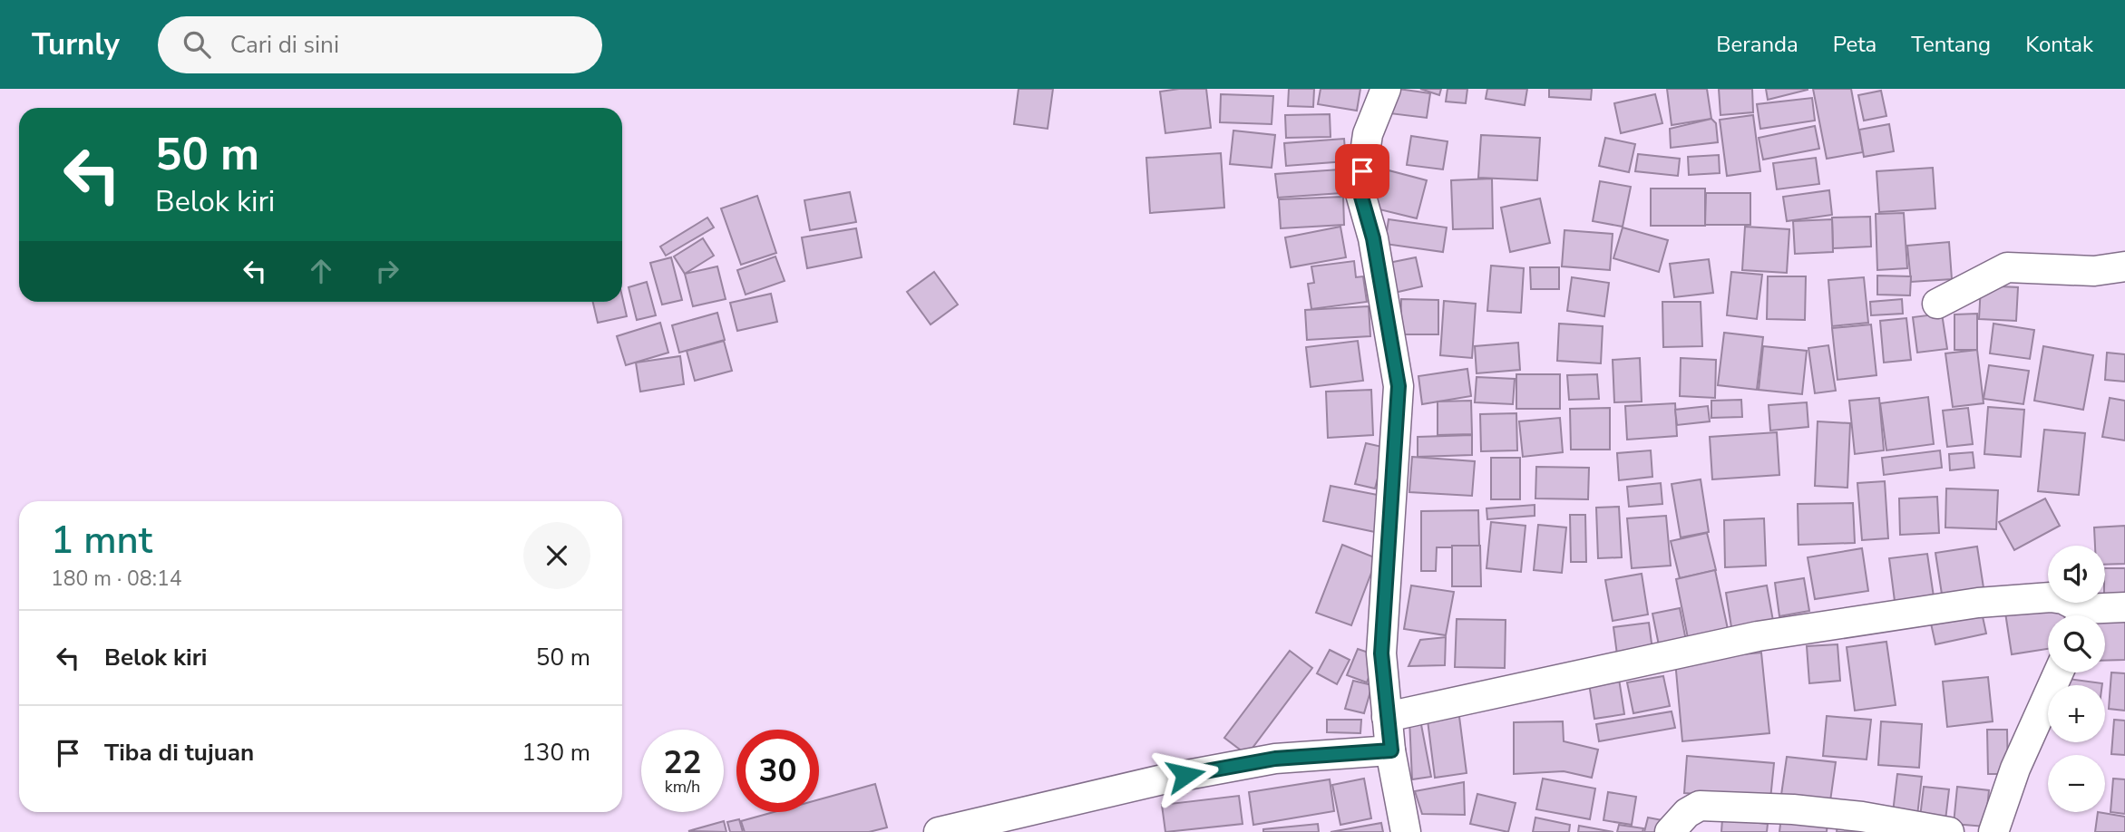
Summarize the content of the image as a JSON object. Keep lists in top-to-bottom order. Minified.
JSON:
{"page":{"header":"Turnly","search":"Cari di sini","nav":["Beranda","Peta","Tentang","Kontak"],"turn":["50 m","Belok kiri"],"heading":["1 mnt","180 m · 08:14"],"map_buttons":["+","−"],"list":[{"name":"Belok kiri","value":"50 m"},{"name":"Tiba di tujuan","value":"130 m"}],"speed":"22 km/h","limit":"30"}}
